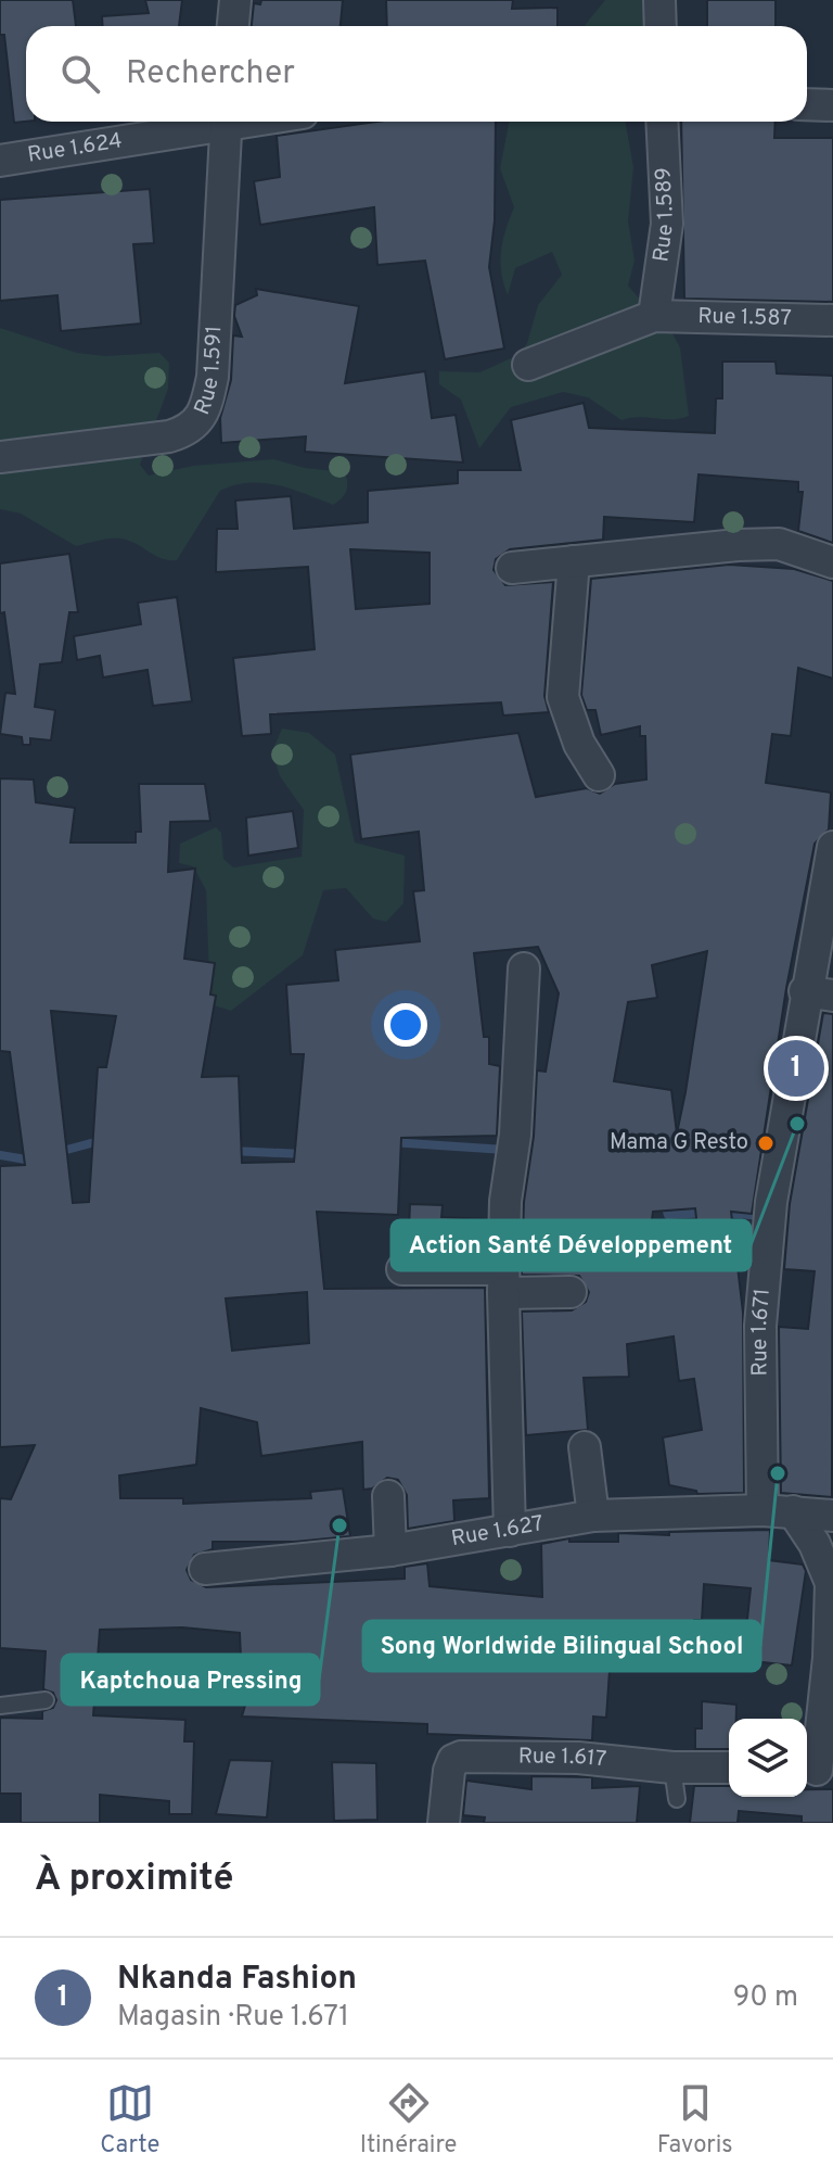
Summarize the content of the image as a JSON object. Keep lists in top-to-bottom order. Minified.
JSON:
{"streets":{"street":["Rue 1.624","Rue 1.589","Rue 1.587","Rue 1.591","Rue 1.671","Rue 1.627","Rue 1.617"]},"crossings":[["Rue 1.589","Rue 1.587"],["Rue 1.671","Rue 1.627"]],"places":["Action Santé Développement","Mama G Resto","Song Worldwide Bilingual School","Kaptchoua Pressing"],"page":{"search":"Rechercher","pins":"1","heading":"À proximité","list":[{"mark":"1","name":"Nkanda Fashion","note":"Magasin · Rue 1.671","value":"90 m"}],"nav":["Carte","Itinéraire","Favoris"]}}
